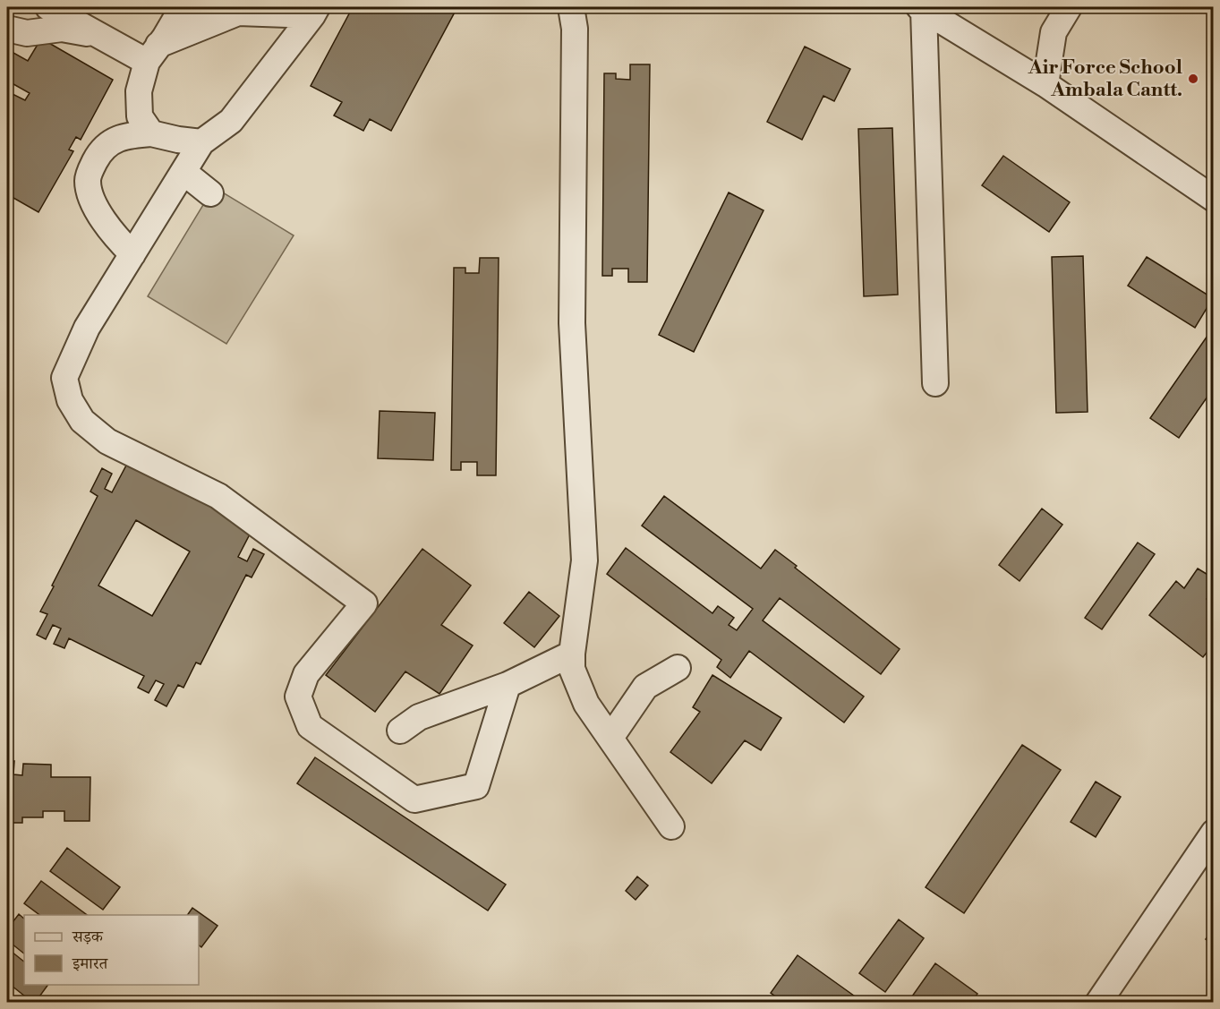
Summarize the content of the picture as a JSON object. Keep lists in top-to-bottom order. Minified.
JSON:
{"places":["Air Force School Ambala Cantt."],"legend":["सड़क","इमारत"]}
